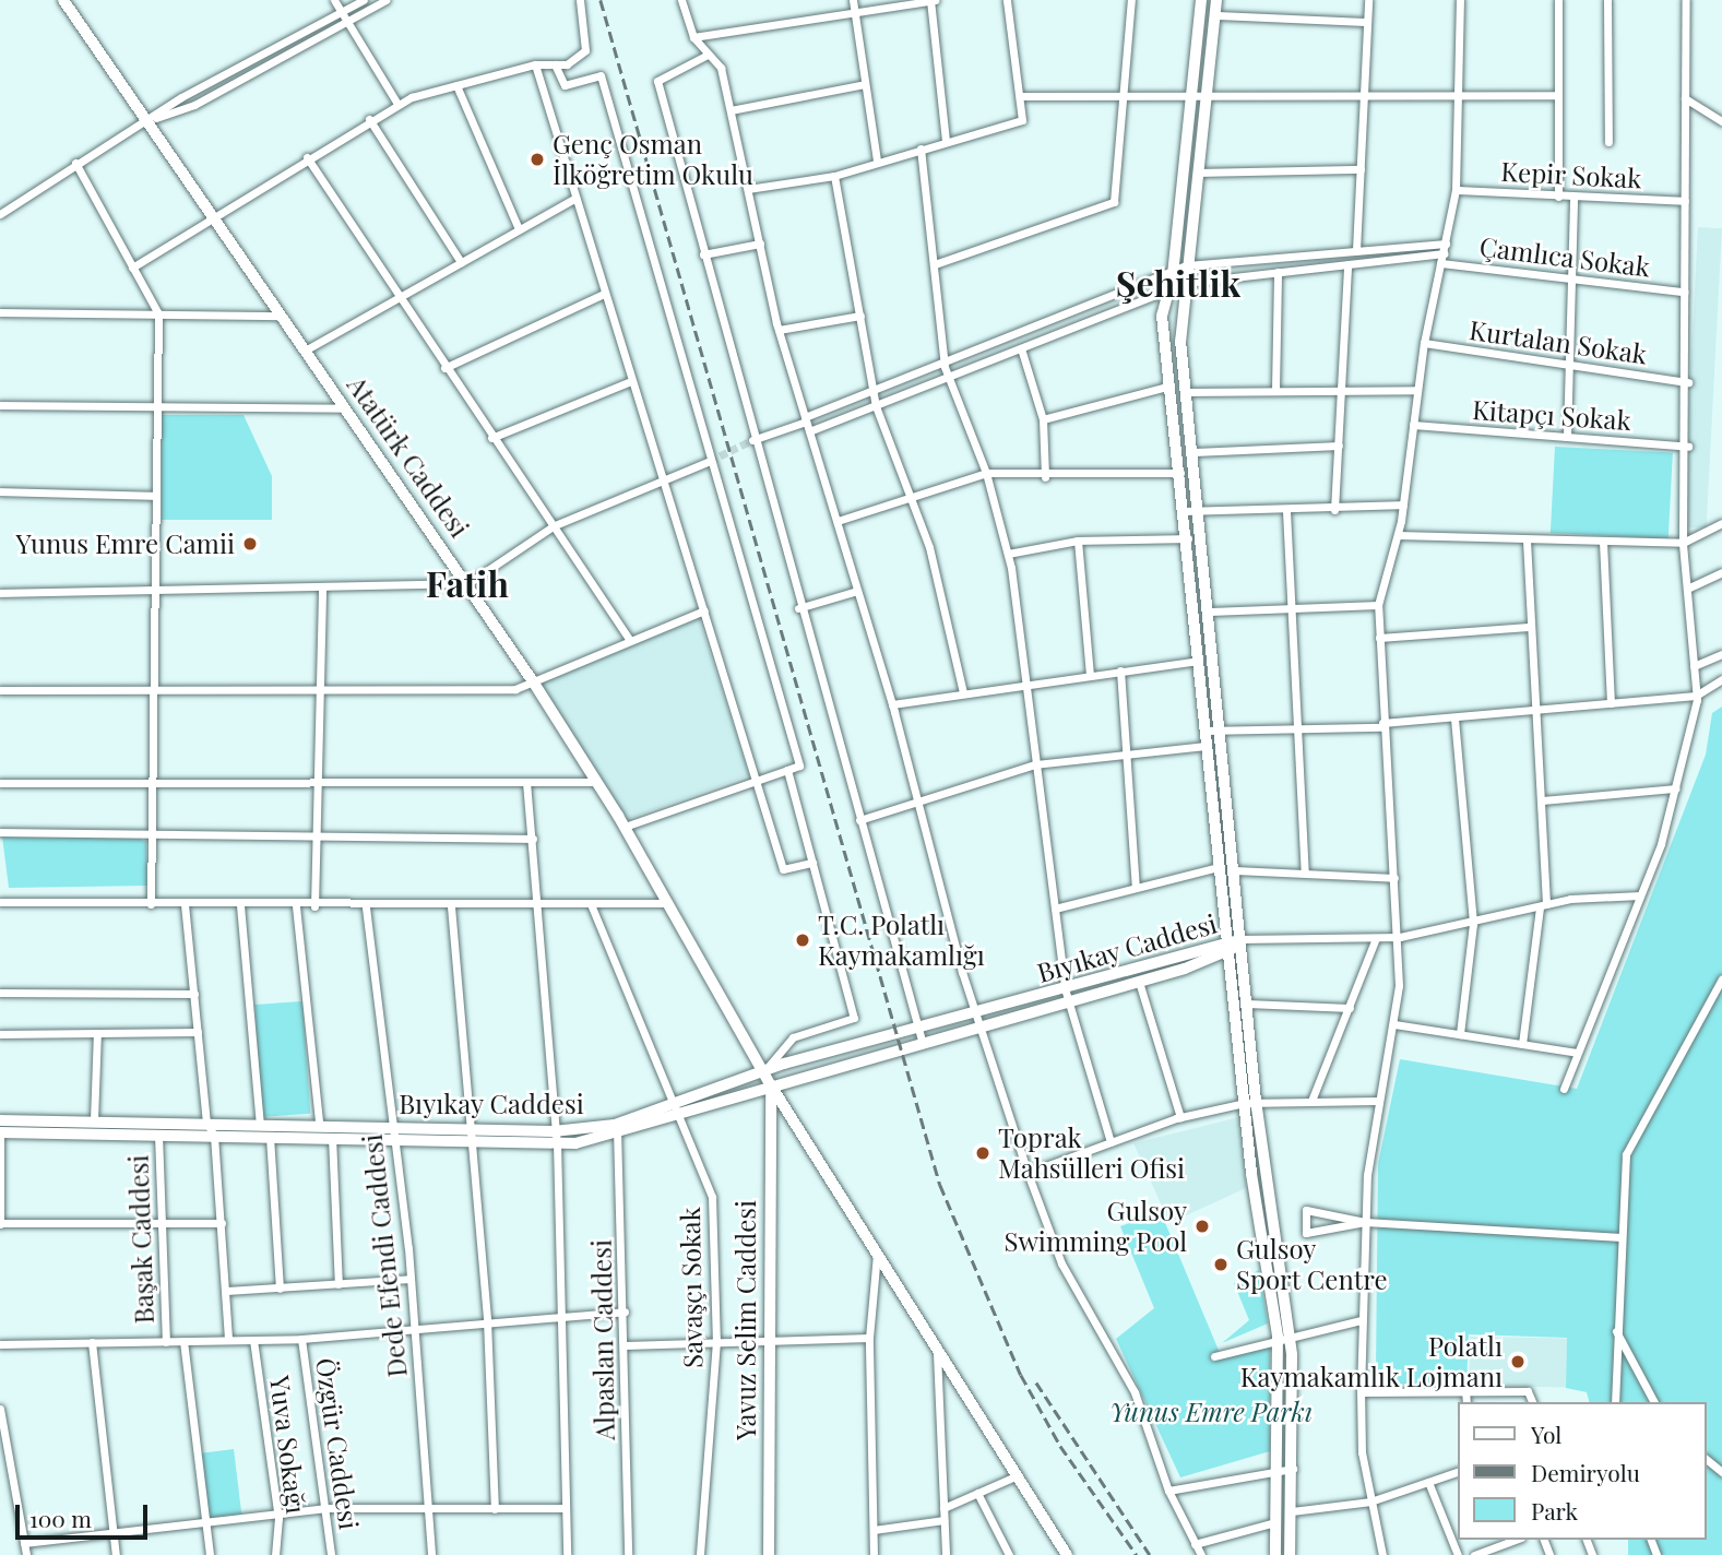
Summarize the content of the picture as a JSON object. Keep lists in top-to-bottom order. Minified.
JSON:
{"streets":{"street":["Kepir Sokak","Çamlıca Sokak","Kurtalan Sokak","Kitapçı Sokak","Atatürk Caddesi","Bıyıkay Caddesi","Başak Caddesi","Dede Efendi Caddesi","Savaşçı Sokak","Yavuz Selim Caddesi","Alpaslan Caddesi","Özgür Caddesi","Yuva Sokağı"]},"crossings":[["Atatürk Caddesi","Bıyıkay Caddesi"],["Atatürk Caddesi","Yavuz Selim Caddesi"],["Bıyıkay Caddesi","Başak Caddesi"],["Bıyıkay Caddesi","Dede Efendi Caddesi"],["Bıyıkay Caddesi","Savaşçı Sokak"],["Bıyıkay Caddesi","Yavuz Selim Caddesi"],["Bıyıkay Caddesi","Alpaslan Caddesi"]],"districts":["Şehitlik","Fatih"],"parks":["Yunus Emre Parkı"],"places":["Genç Osman İlköğretim Okulu","Yunus Emre Camii","T.C. Polatlı Kaymakamlığı","Toprak Mahsülleri Ofisi","Gulsoy Swimming Pool","Gulsoy Sport Centre","Polatlı Kaymakamlık Lojmanı"],"legend":["Yol","Demiryolu","Park"],"scale_bar":"100 m"}
